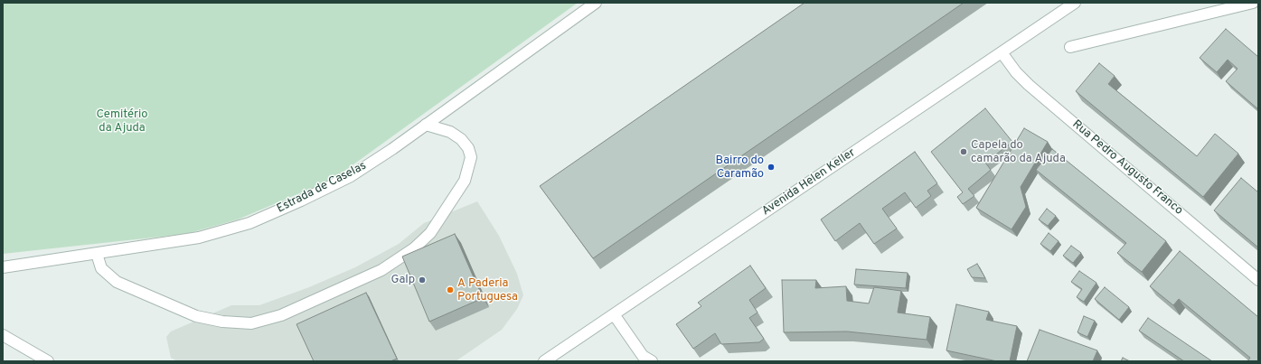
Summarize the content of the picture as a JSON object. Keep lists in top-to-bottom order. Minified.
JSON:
{"streets":{"street":["Rua Pedro Augusto Franco","Avenida Helen Keller","Estrada de Caselas"]},"crossings":[["Rua Pedro Augusto Franco","Avenida Helen Keller"]],"parks":["Cemitério da Ajuda"],"places":["Capela do camarão da Ajuda","Bairro do Caramão","Galp","A Paderia Portuguesa"]}
